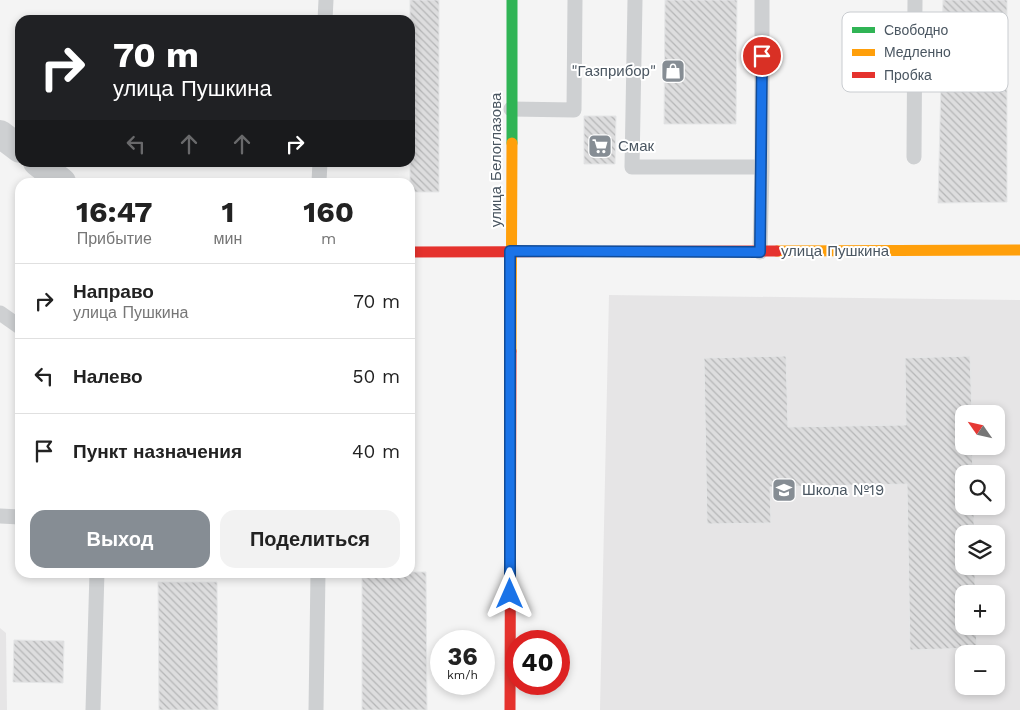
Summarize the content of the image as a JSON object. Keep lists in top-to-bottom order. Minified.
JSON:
{"streets":{"street":["улица Белоглазова","улица Пушкина"]},"crossings":[["улица Белоглазова","улица Пушкина"]],"places":{"shop":["\"Газприбор\""],"supermarket":["Смак"],"school or university":["Школа №19"]},"legend":["Свободно","Медленно","Пробка"],"north":"top left","page":{"turn":["70 m","улица Пушкина"],"eta":["16:47","Прибытие","1","мин","160","m"],"list":[{"name":"Направо","note":"улица Пушкина","value":"70 m"},{"name":"Налево","value":"50 m"},{"name":"Пункт назначения","value":"40 m"}],"map_buttons":["+","−"],"buttons":["Выход","Поделиться"],"speed":"36 km/h","limit":"40"}}
